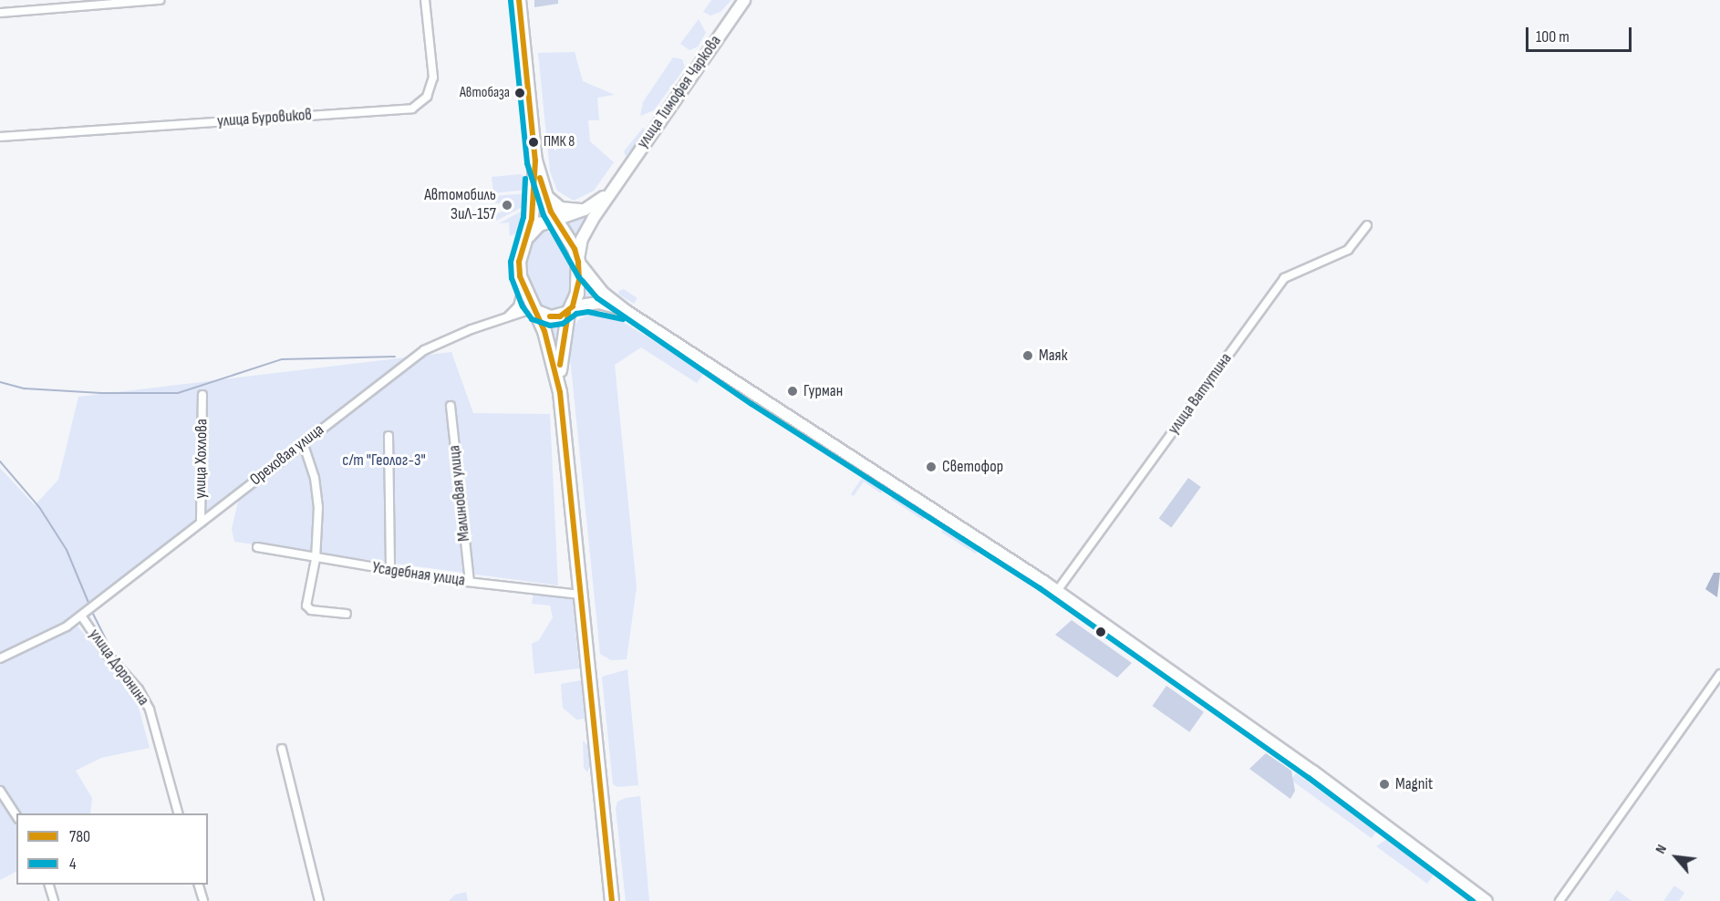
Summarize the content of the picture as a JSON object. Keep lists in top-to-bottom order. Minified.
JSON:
{"streets":{"main road":["улица Тимофея Чаркова"],"street":["улица Буровиков","улица Ватутина","Ореховая улица","улица Хохлова","Малиновая улица","Усадебная улица","улица Доронина"]},"crossings":[["Ореховая улица","улица Хохлова"],["Ореховая улица","улица Доронина"],["Малиновая улица","Усадебная улица"]],"parks":["с/т \"Геолог-3\""],"places":["Автобаза","ПМК 8","Автомобиль ЗиЛ-157","Маяк","Гурман","Светофор","Magnit"],"lines":["transit line 780","transit line 4"],"legend":["780","4"],"scale_bar":"100 m","north":"top left"}
